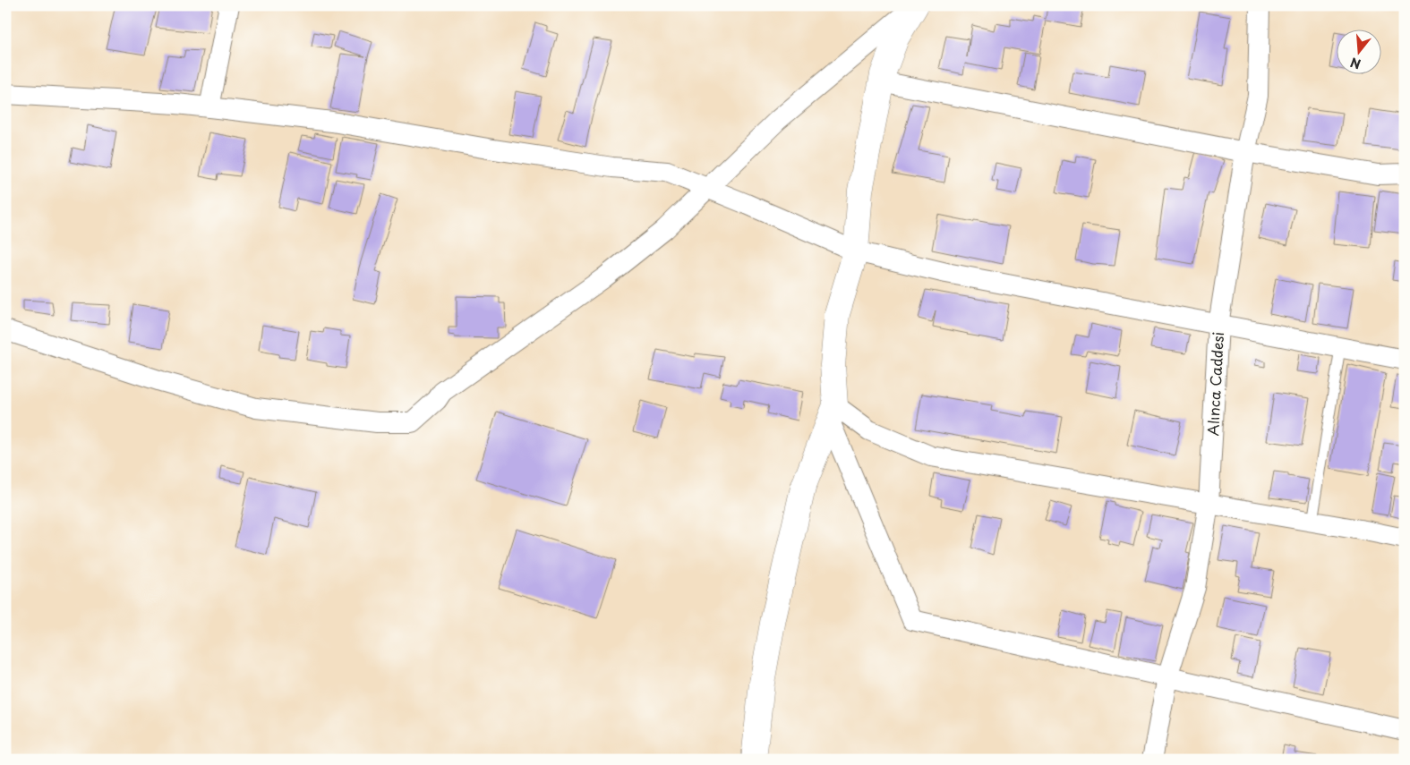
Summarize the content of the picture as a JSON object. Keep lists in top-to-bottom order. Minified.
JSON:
{"streets":{"street":["Alınca Caddesi"]},"north":"bottom"}
